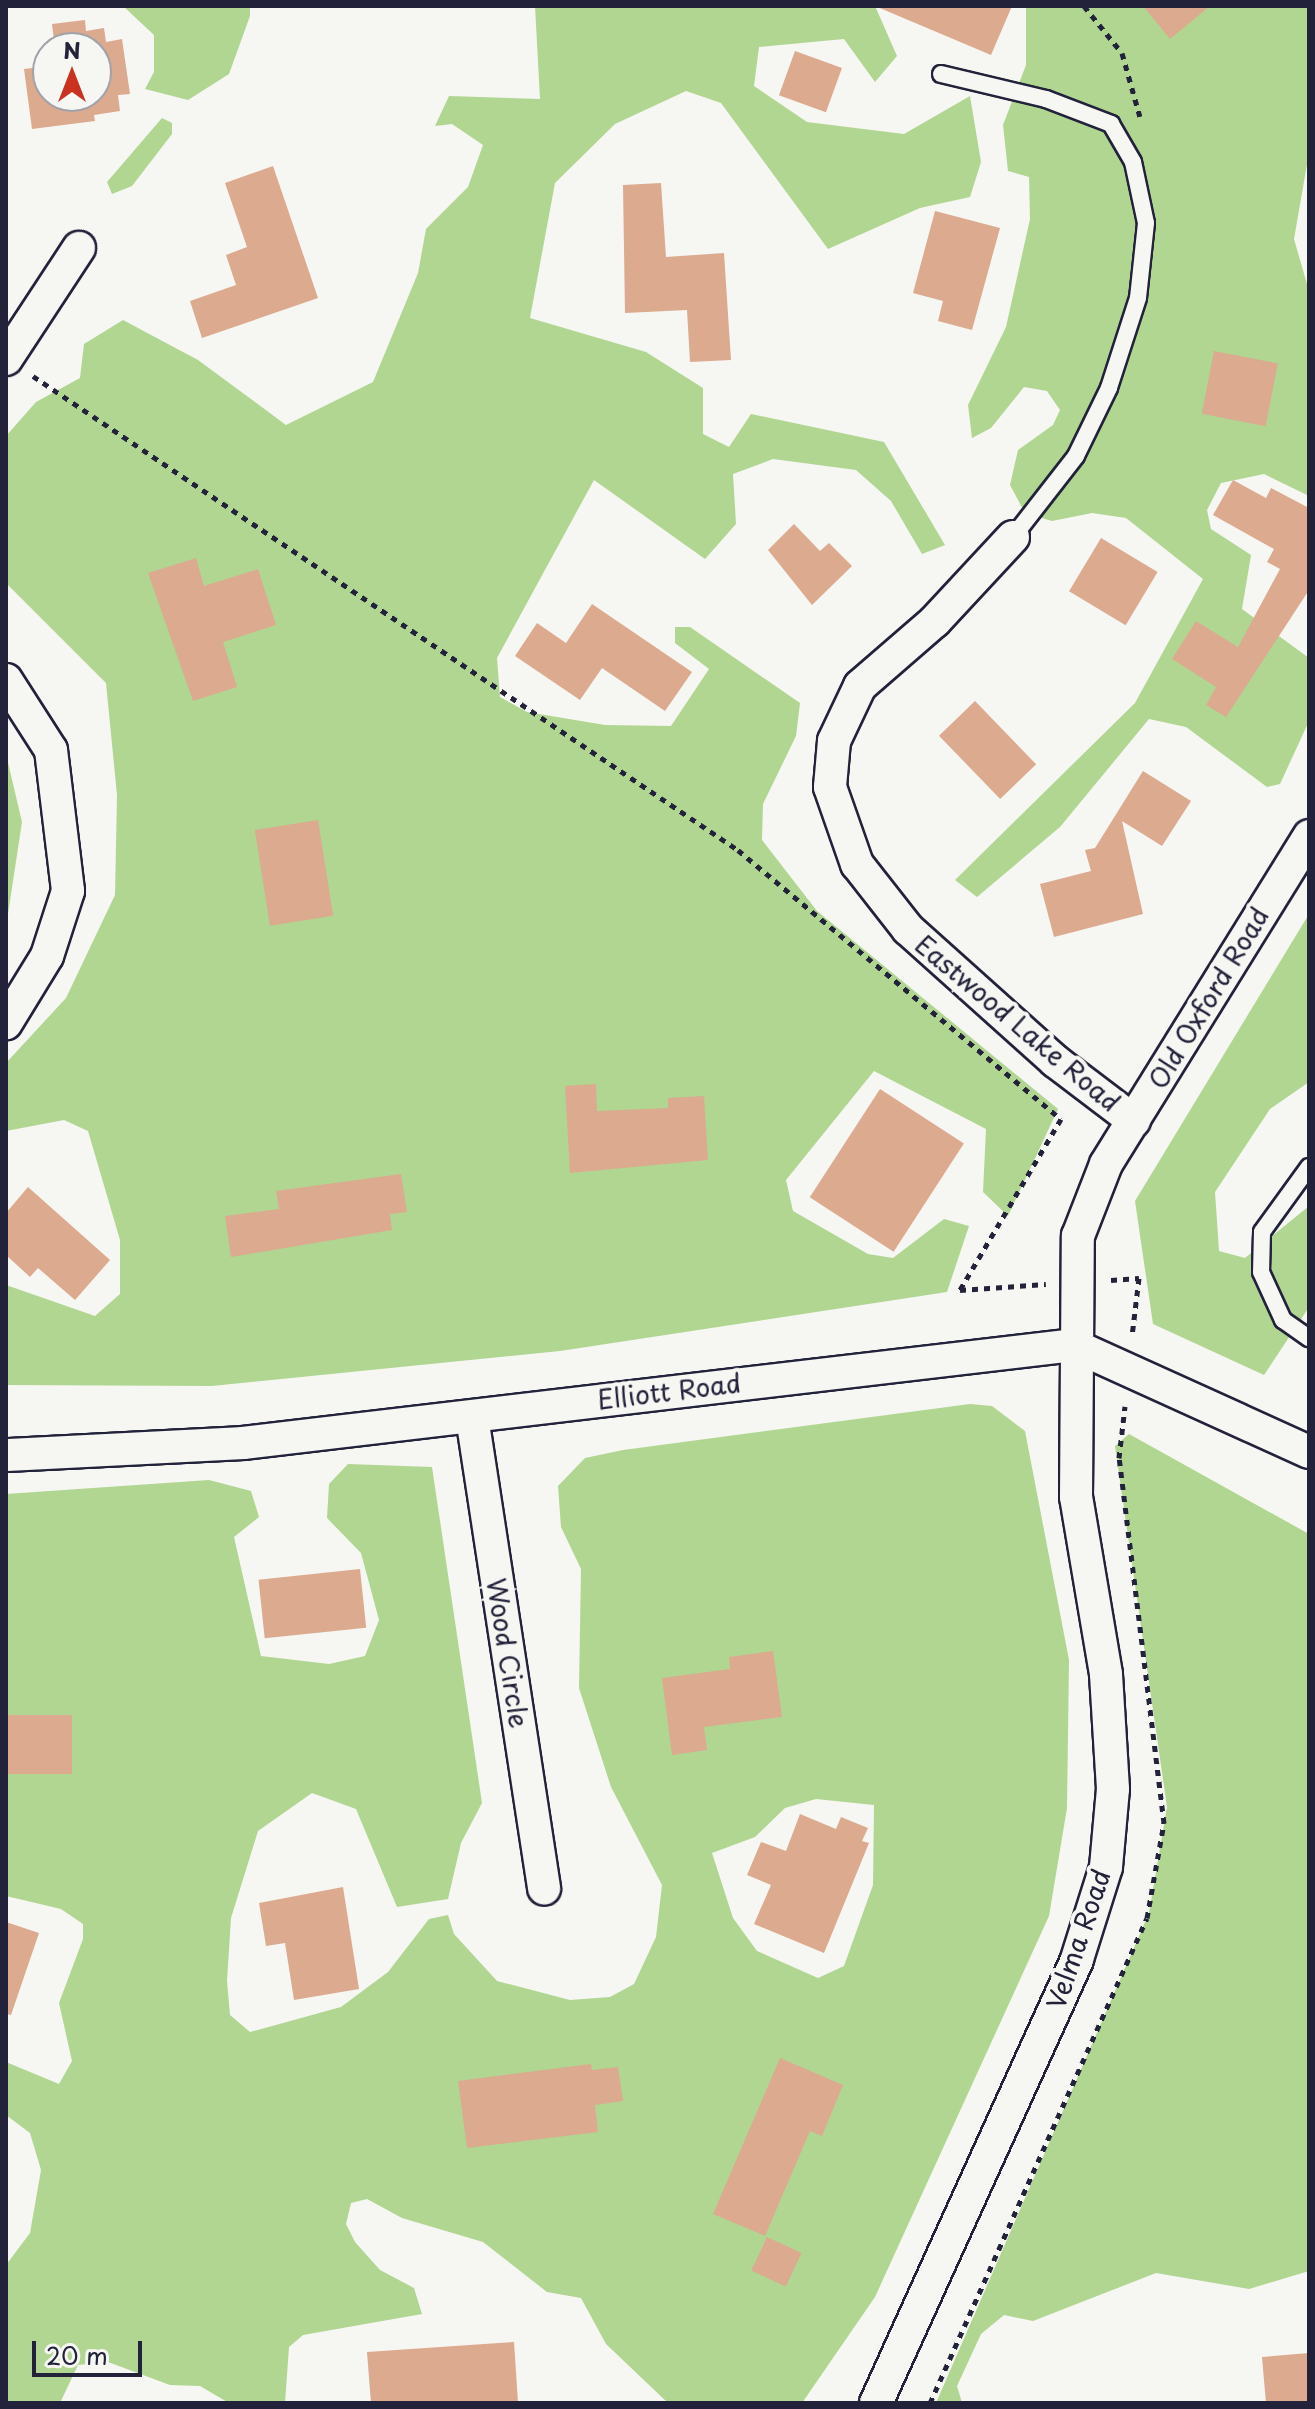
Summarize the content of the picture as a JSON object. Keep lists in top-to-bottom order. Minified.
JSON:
{"streets":{"street":["Old Oxford Road","Eastwood Lake Road","Elliott Road","Wood Circle","Velma Road"]},"crossings":[["Old Oxford Road","Eastwood Lake Road"],["Old Oxford Road","Elliott Road"],["Old Oxford Road","Velma Road"],["Elliott Road","Wood Circle"],["Elliott Road","Velma Road"]],"scale_bar":"20 m","north":"top"}
